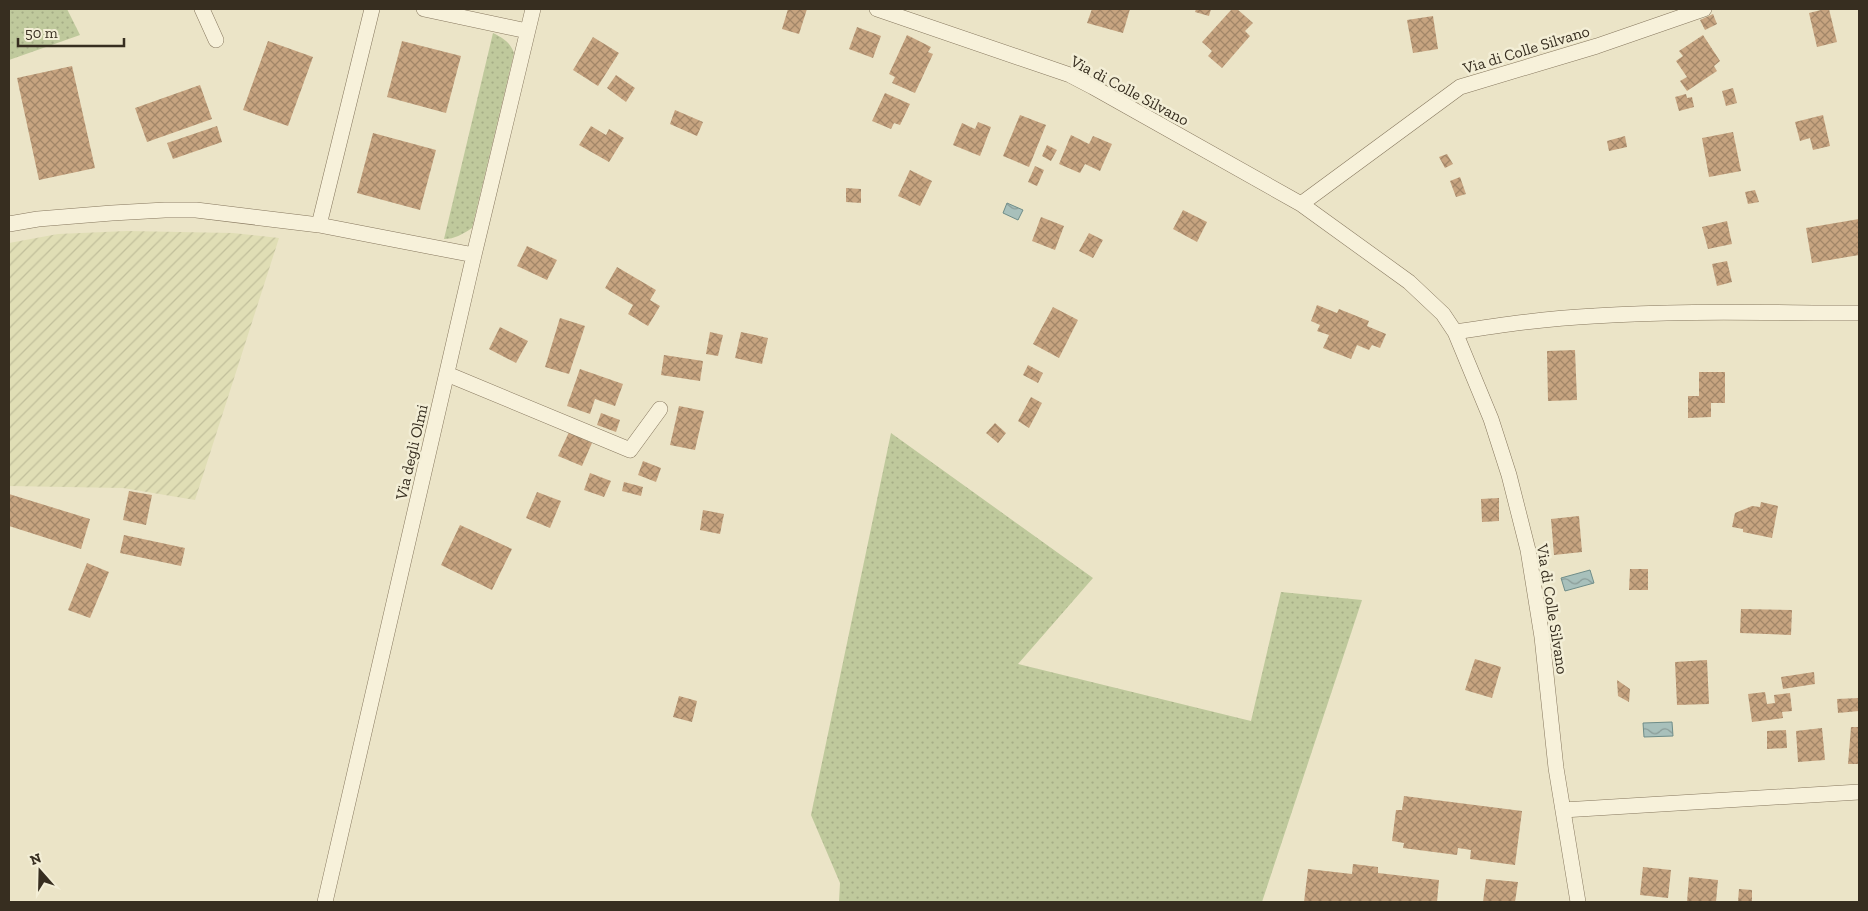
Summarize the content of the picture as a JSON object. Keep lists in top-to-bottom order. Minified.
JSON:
{"streets":{"street":["Via di Colle Silvano","Via degli Olmi"]},"scale_bar":"50 m","north":"top"}
